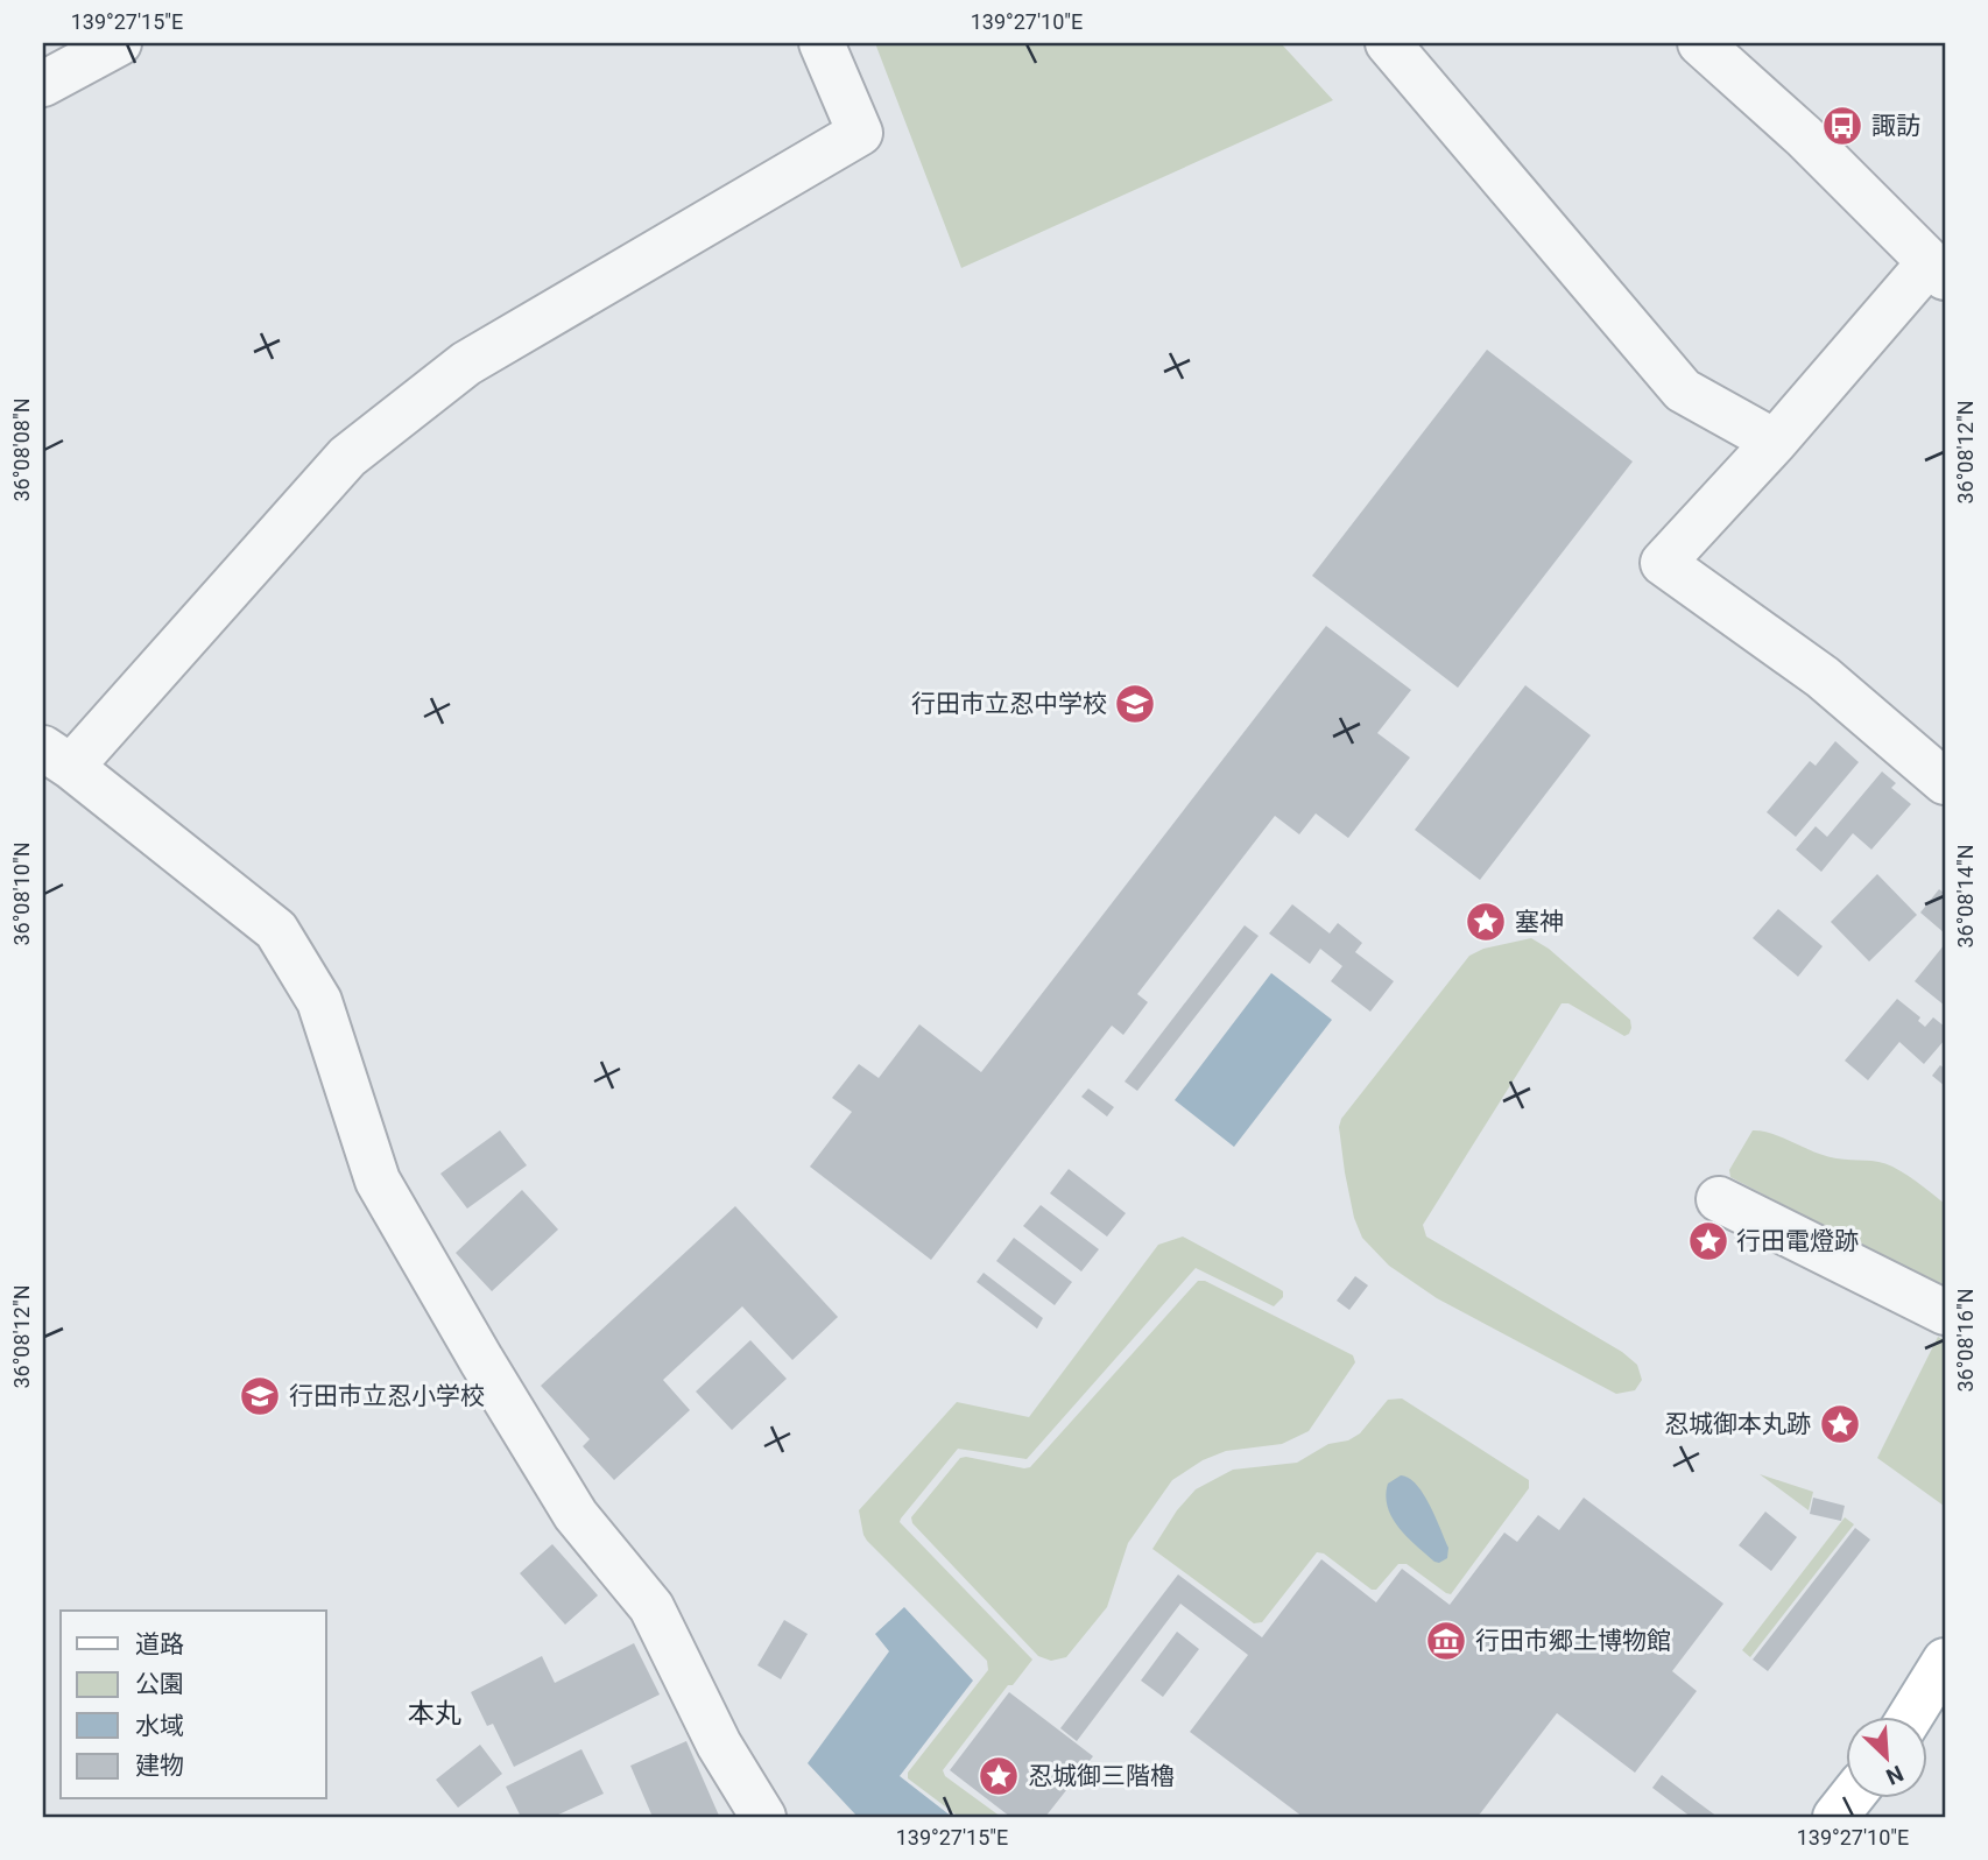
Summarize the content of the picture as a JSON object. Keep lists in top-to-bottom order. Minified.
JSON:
{"districts":["本丸"],"places":{"bus stop":["諏訪"],"school or university":["行田市立忍中学校","行田市立忍小学校"],"place":["塞神","行田電燈跡","忍城御本丸跡","忍城御三階櫓"],"museum":["行田市郷土博物館"]},"legend":["道路","公園","水域","建物"],"north":"bottom right","coordinates":["139°27'15\"E","139°27'10\"E","36°08'08\"N","36°08'12\"N","36°08'10\"N","36°08'14\"N","36°08'16\"N"]}
